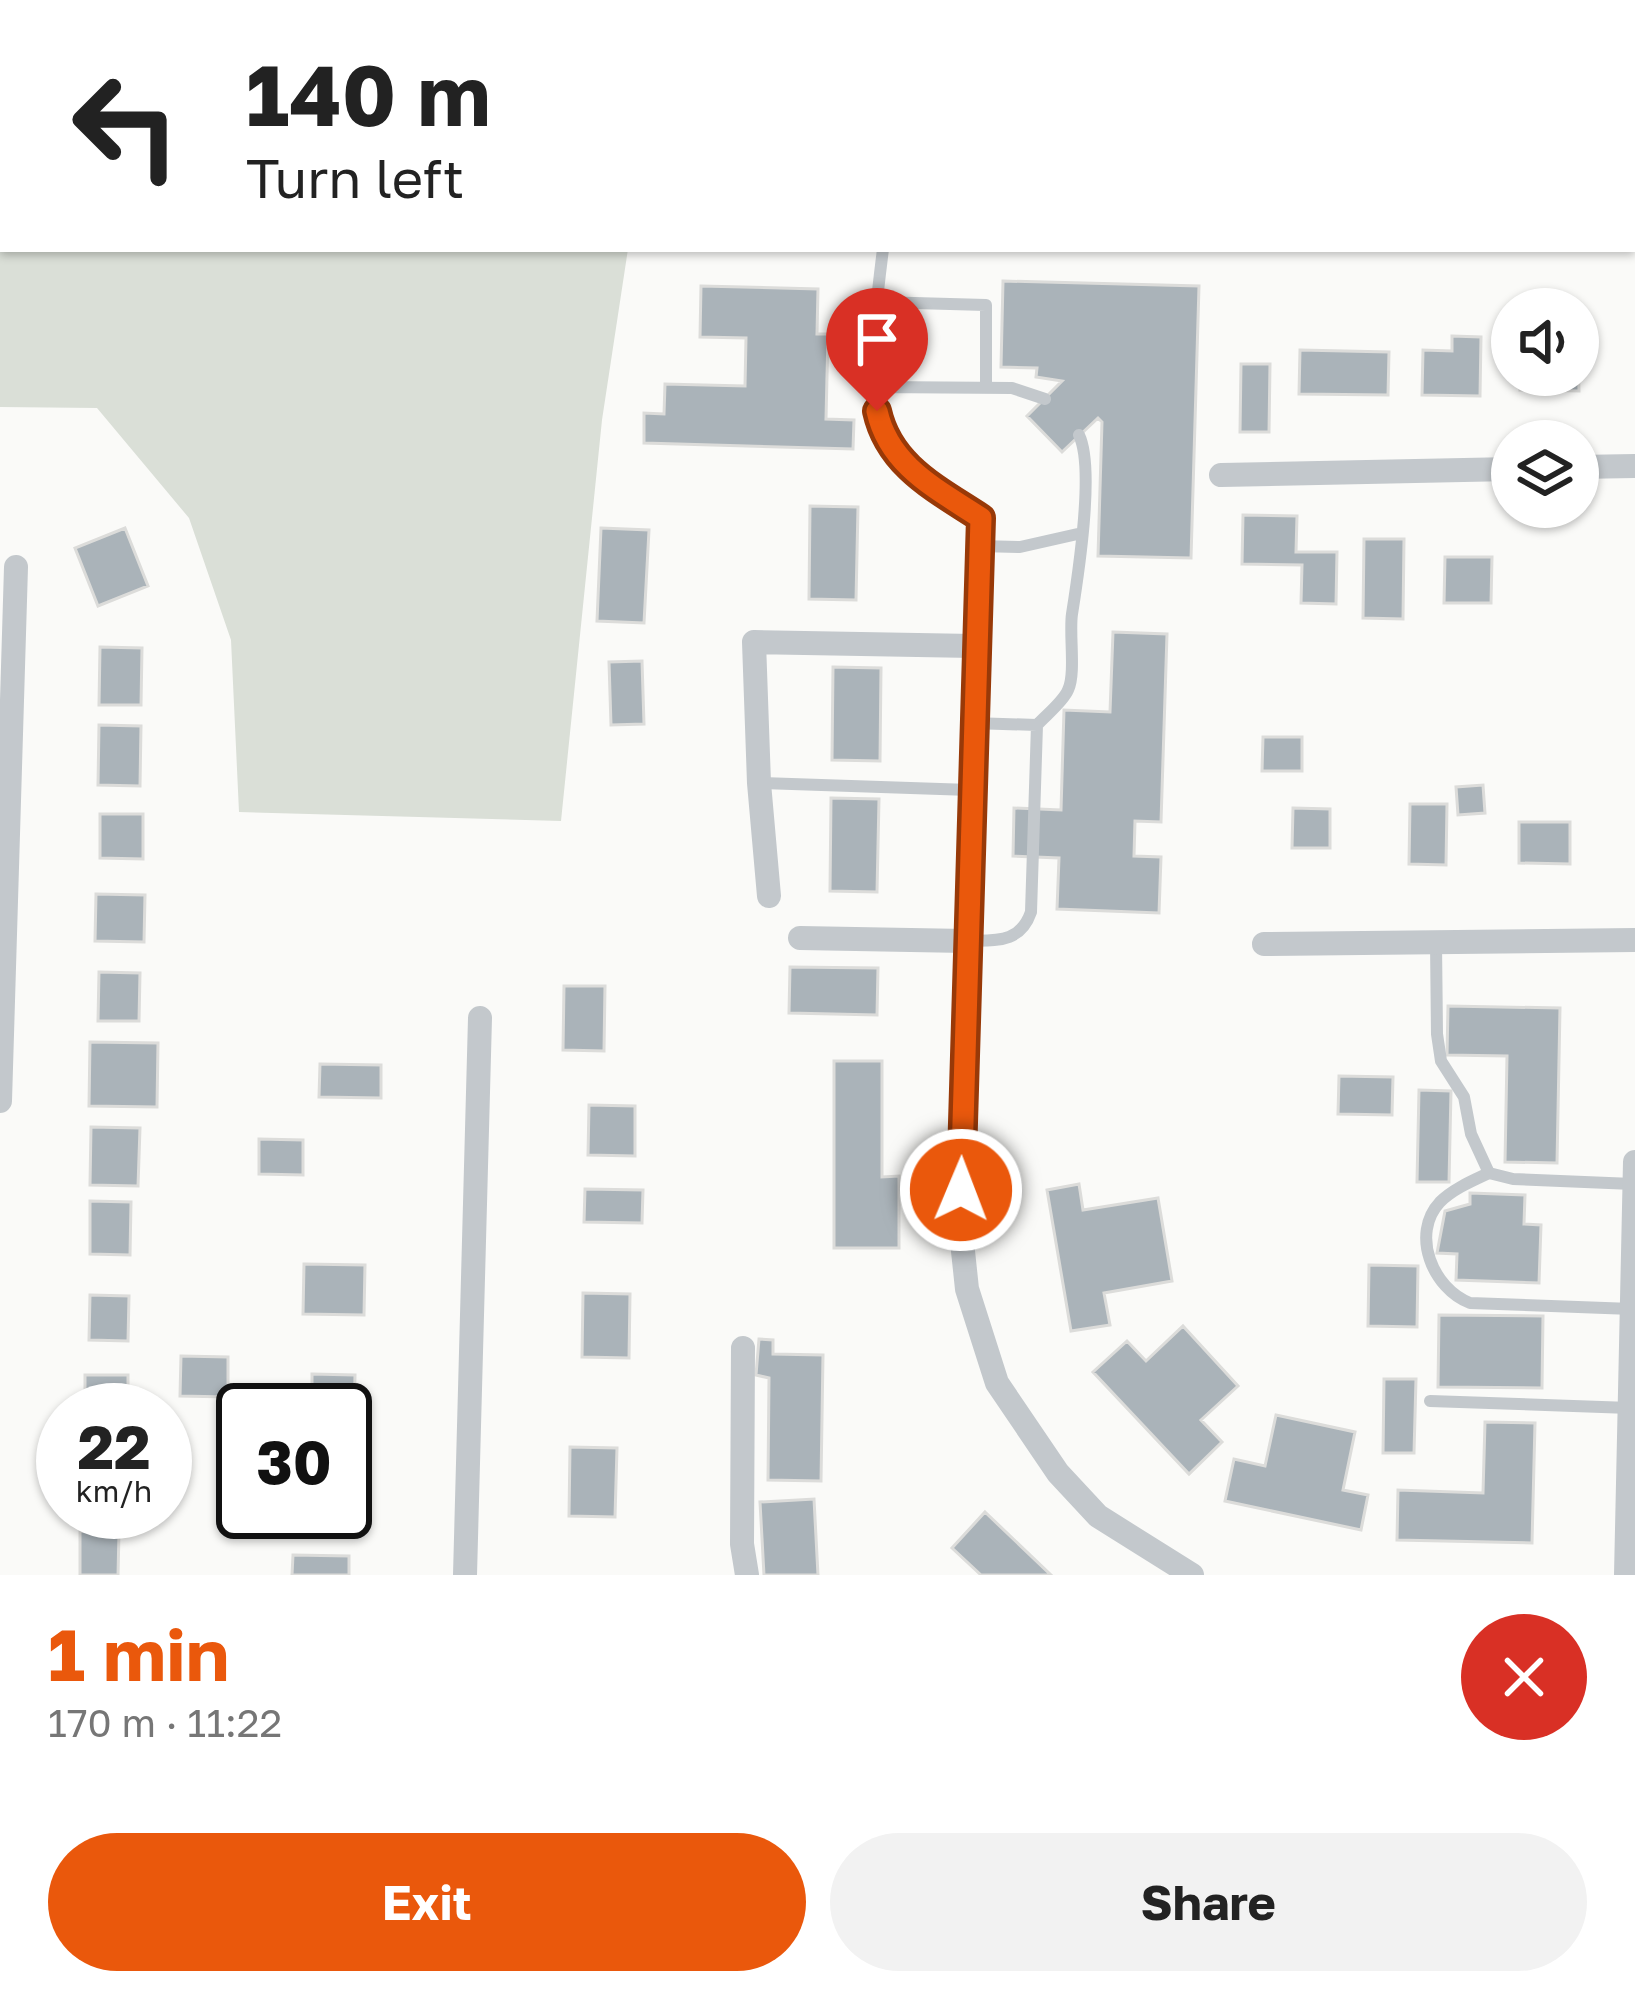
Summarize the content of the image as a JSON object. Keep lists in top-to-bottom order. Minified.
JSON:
{"page":{"turn":["140 m","Turn left"],"speed":"22 km/h","limit":"30","heading":["1 min","170 m · 11:22"],"buttons":["Exit","Share"]}}
